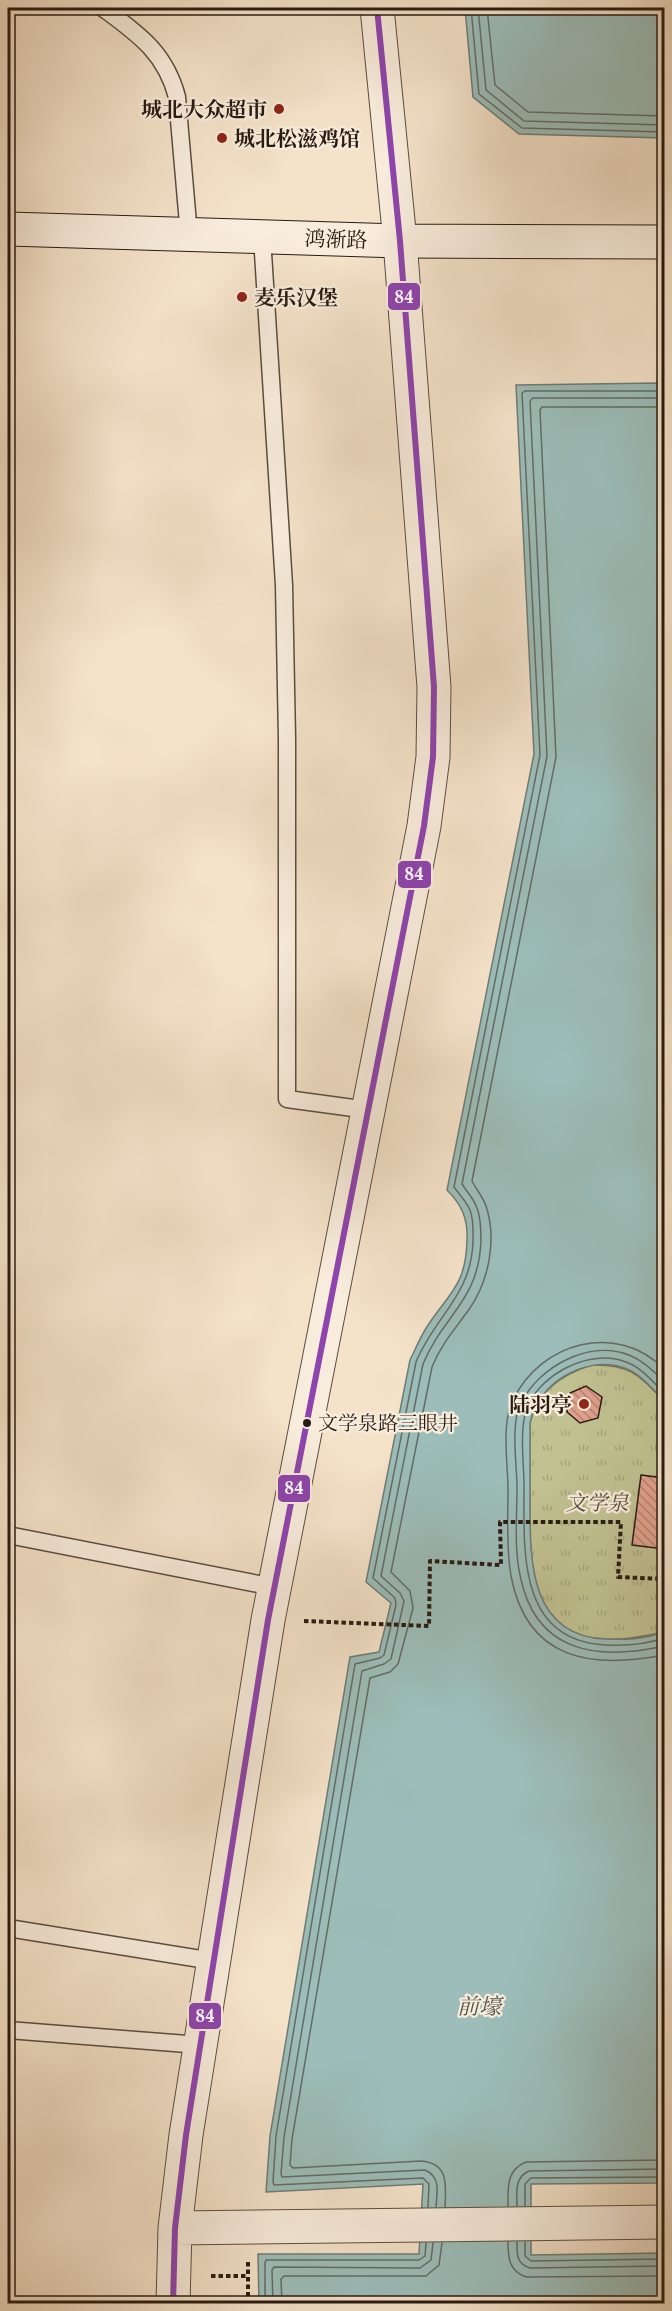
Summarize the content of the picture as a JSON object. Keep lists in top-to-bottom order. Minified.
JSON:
{"streets":{"street":["鸿渐路"]},"water":["前壕"],"parks":["文学泉"],"places":["城北大众超市","城北松滋鸡馆","麦乐汉堡","陆羽亭","文学泉路三眼井"],"lines":["transit line 84"]}
